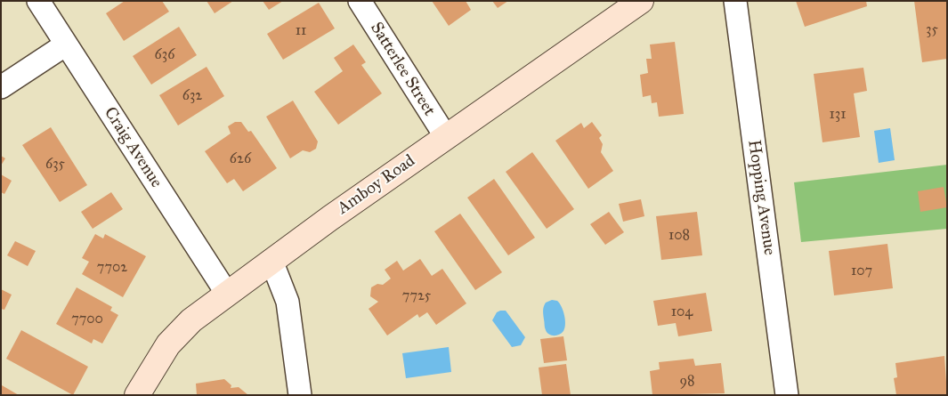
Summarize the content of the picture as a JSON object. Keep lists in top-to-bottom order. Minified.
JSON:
{"streets":{"street":["Satterlee Street","Craig Avenue","Amboy Road","Hopping Avenue"]},"crossings":[["Satterlee Street","Amboy Road"],["Craig Avenue","Amboy Road"]],"house_numbers":["35","11","636","632","131","626","635","108","7702","107","7725","104","7700","98"]}
